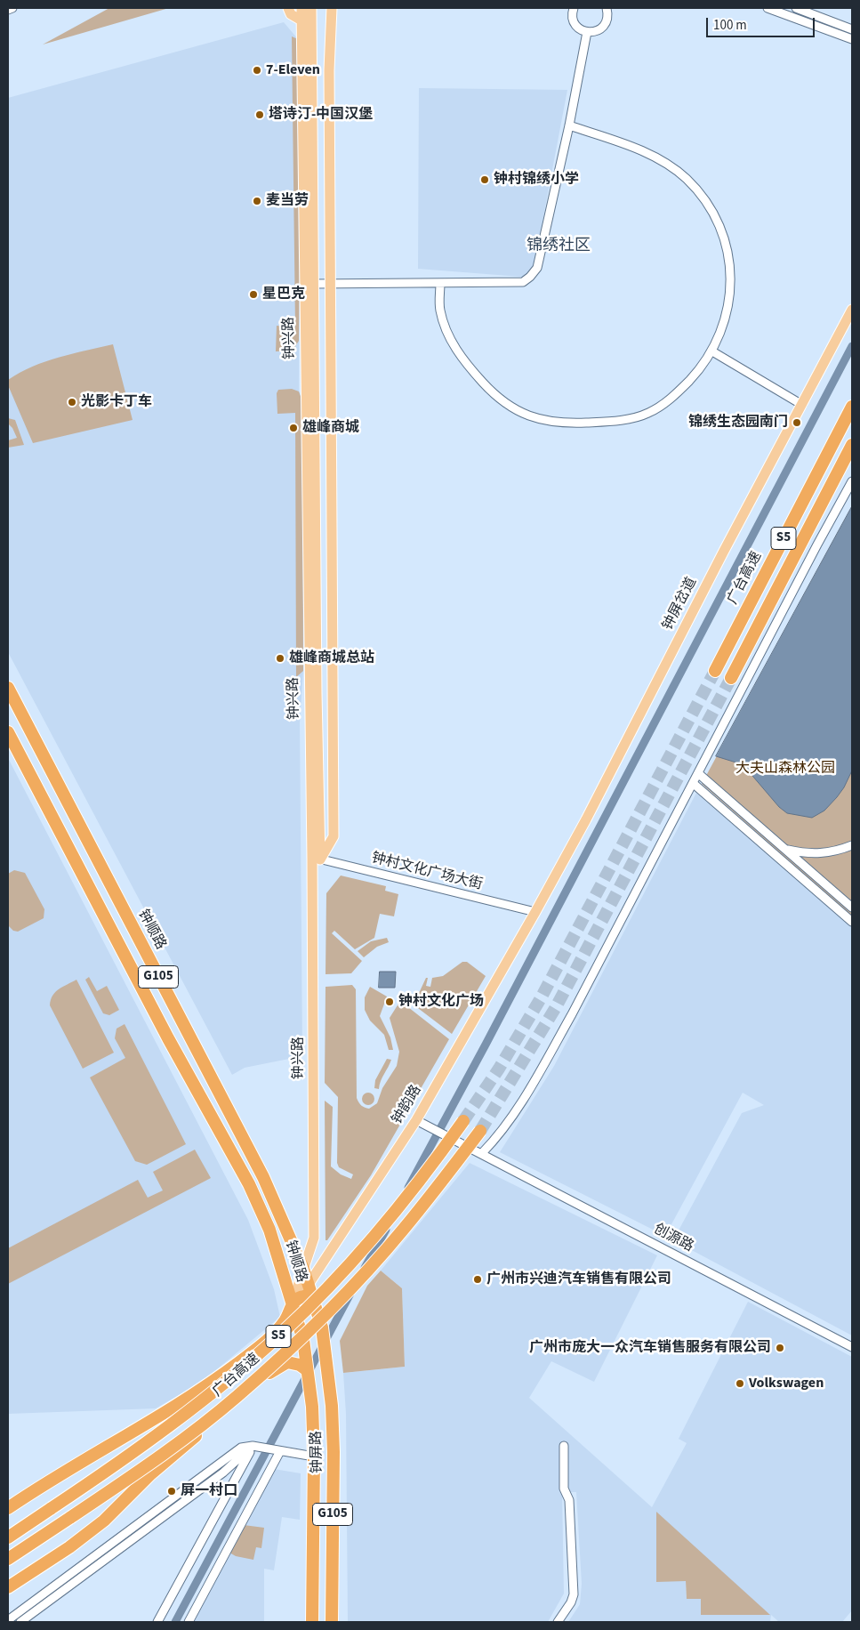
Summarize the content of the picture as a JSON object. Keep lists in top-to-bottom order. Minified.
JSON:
{"streets":{"highway":["S5","广台高速","钟顺路","G105","钟屏路"],"main road":["钟兴路","钟屏岔道","钟韵路"],"street":["钟村文化广场大街","创源路"]},"crossings":[["钟兴路","钟村文化广场大街"],["钟兴路","钟顺路"],["钟兴路","钟韵路"],["钟兴路","钟屏路"],["钟屏岔道","钟村文化广场大街"],["钟屏岔道","钟韵路"],["钟村文化广场大街","钟韵路"],["钟顺路","钟韵路"],["钟顺路","钟屏路"],["钟韵路","创源路"],["钟韵路","钟屏路"]],"districts":["锦绣社区"],"parks":["大夫山森林公园"],"places":["7-Eleven","塔诗汀-中国汉堡","钟村锦绣小学","麦当劳","星巴克","光影卡丁车","锦绣生态园南门","雄峰商城","雄峰商城总站","钟村文化广场","广州市兴迪汽车销售有限公司","广州市庞大一众汽车销售服务有限公司","Volkswagen","屏一村口"],"scale_bar":"100 m"}
